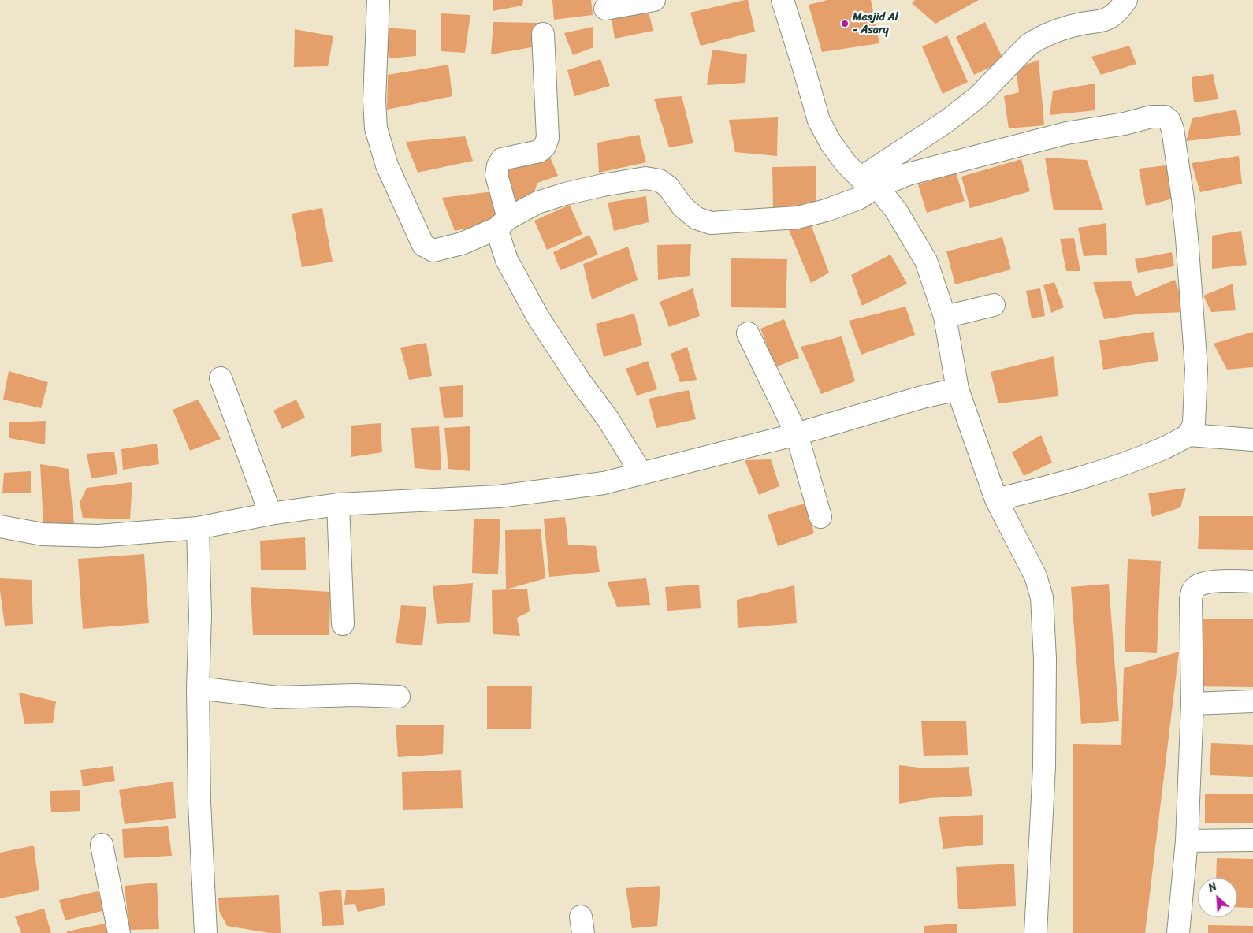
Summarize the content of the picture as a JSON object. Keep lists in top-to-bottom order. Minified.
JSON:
{"places":["Mesjid Al - Asary"],"north":"top left"}
